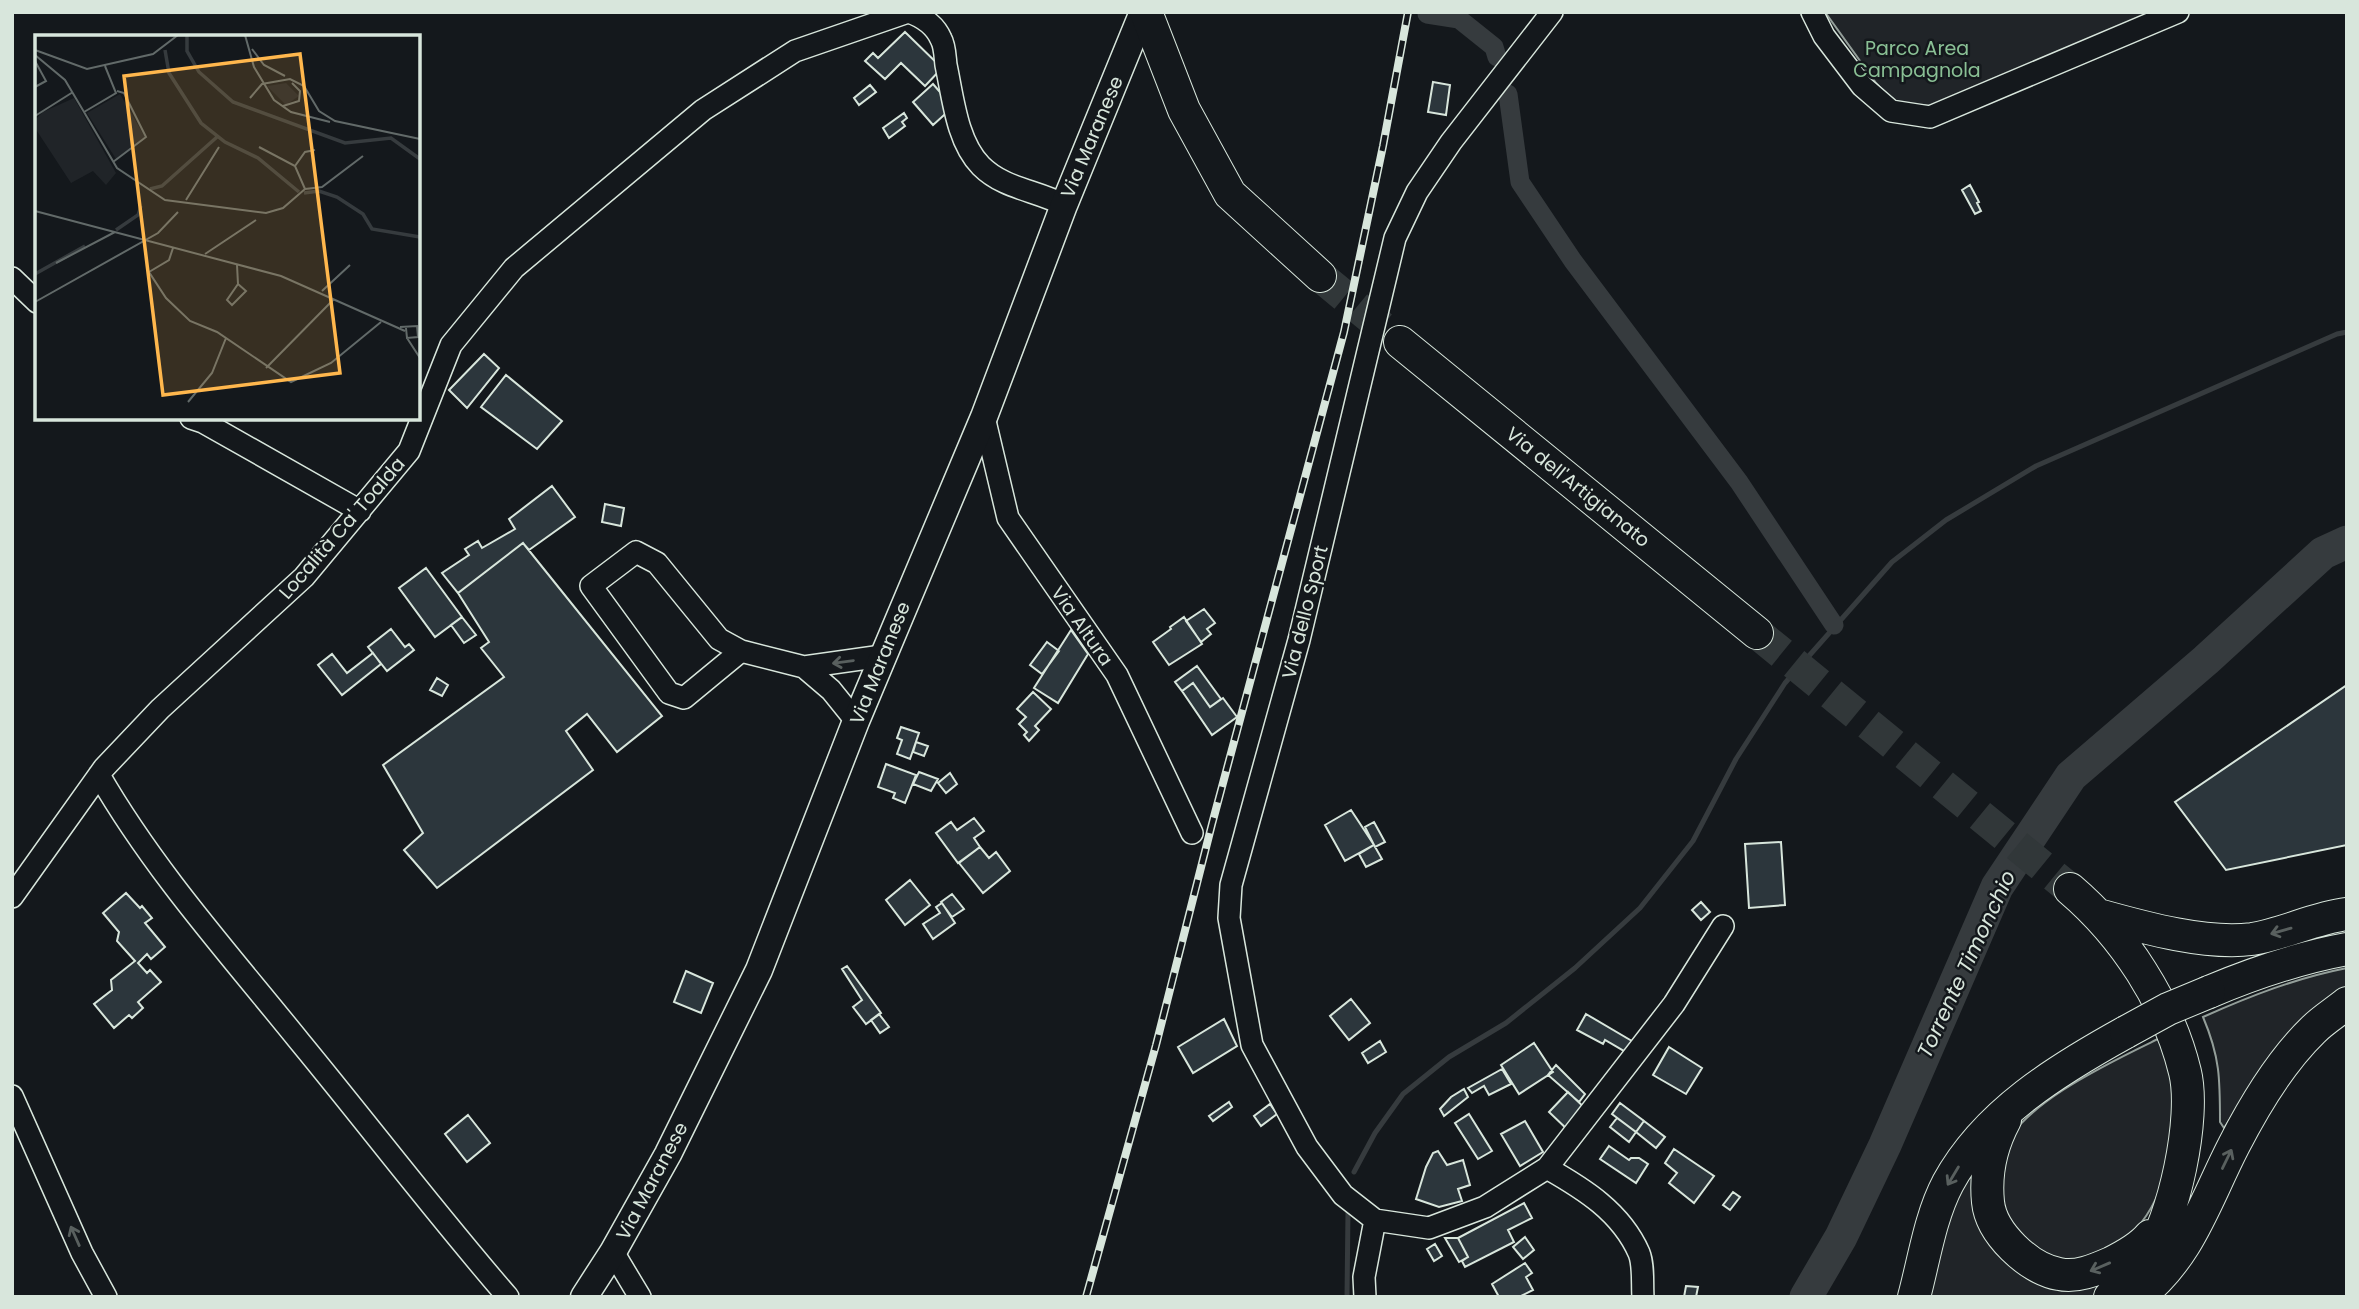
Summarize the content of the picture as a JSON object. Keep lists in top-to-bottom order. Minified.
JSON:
{"streets":{"highway":["Via dell'Artigianato"],"main road":["Via Maranese"],"street":["Località Ca' Toalda","Via dello Sport","Via Altura"]},"crossings":[["Via Maranese","Località Ca' Toalda"],["Via Maranese","Via Altura"]],"water":["Torrente Timonchio"],"parks":["Parco Area Campagnola"]}
